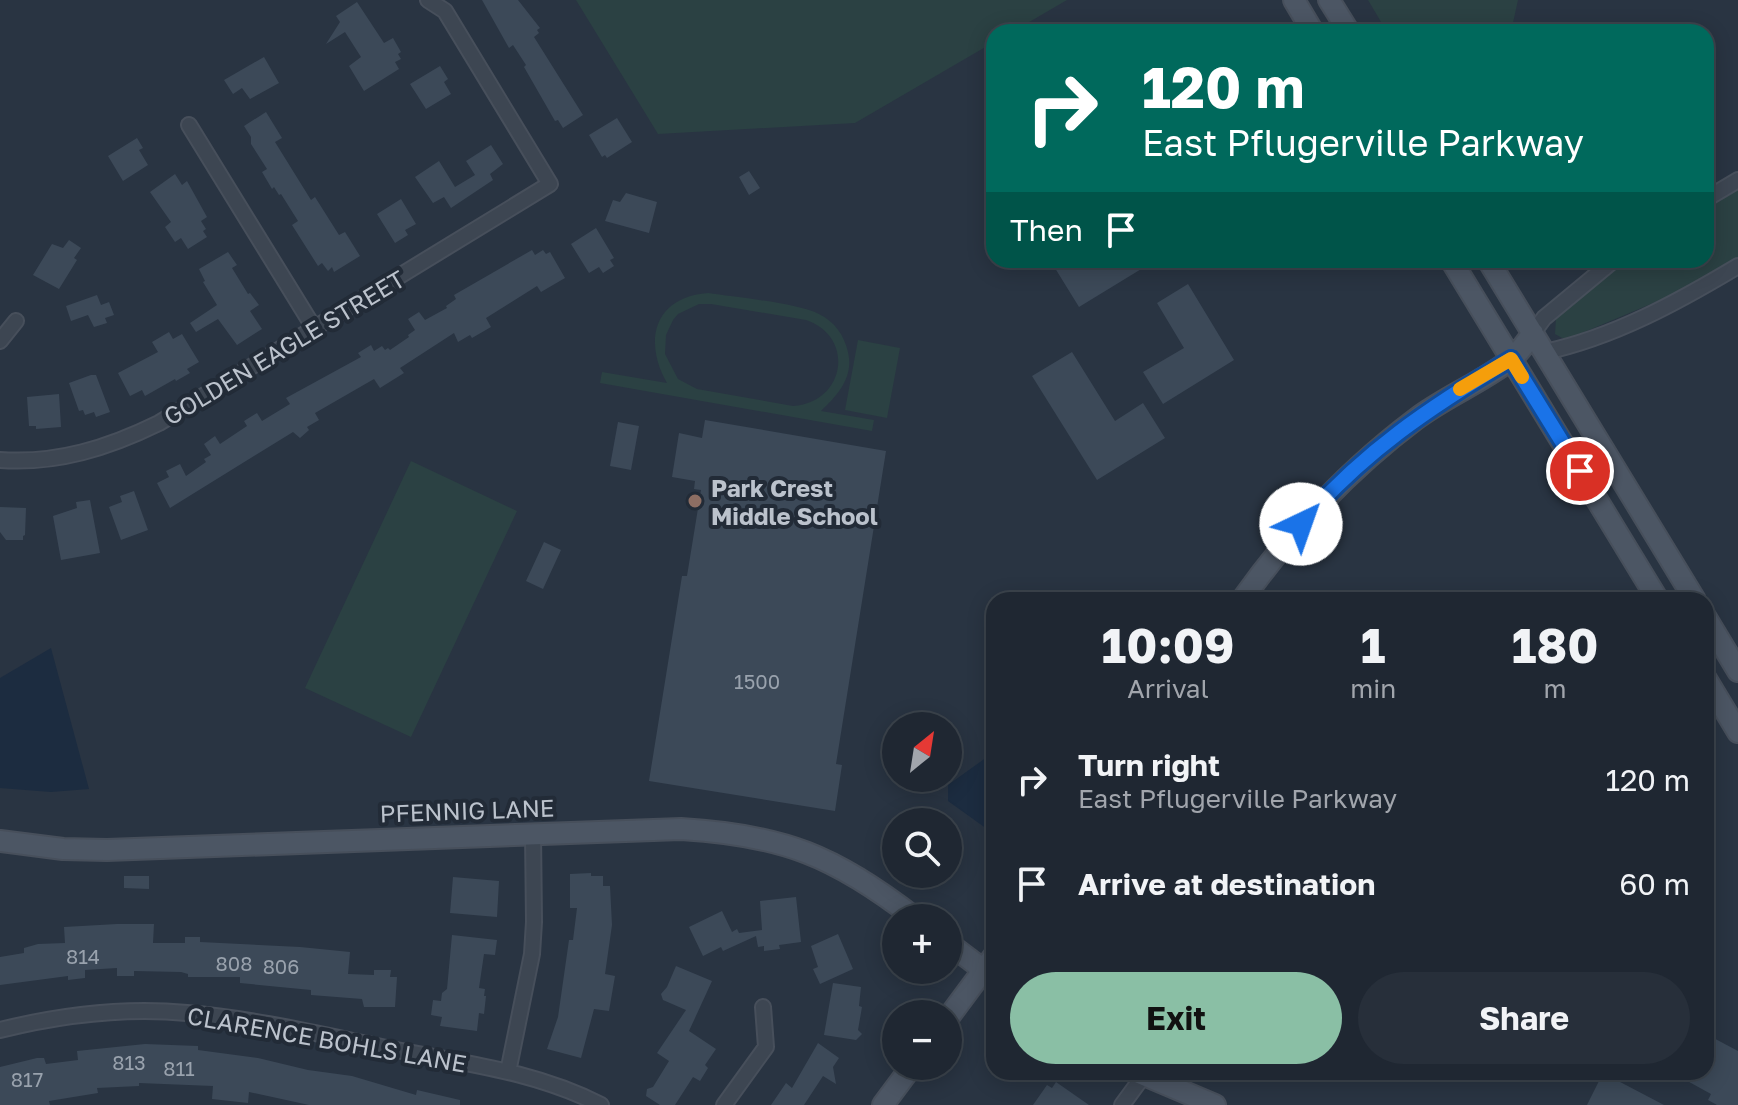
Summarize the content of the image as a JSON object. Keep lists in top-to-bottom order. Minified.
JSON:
{"streets":{"street":["GOLDEN EAGLE STREET","PFENNIG LANE","CLARENCE BOHLS LANE"]},"places":["Park Crest Middle School"],"house_numbers":["1500","814","808","806","813","811","817"],"north":"top right","page":{"turn":["120 m","East Pflugerville Parkway"],"then":"Then","eta":["10:09","Arrival","1","min","180","m"],"map_buttons":["+","−"],"list":[{"name":"Turn right","note":"East Pflugerville Parkway","value":"120 m"},{"name":"Arrive at destination","value":"60 m"}],"buttons":["Exit","Share"]}}
